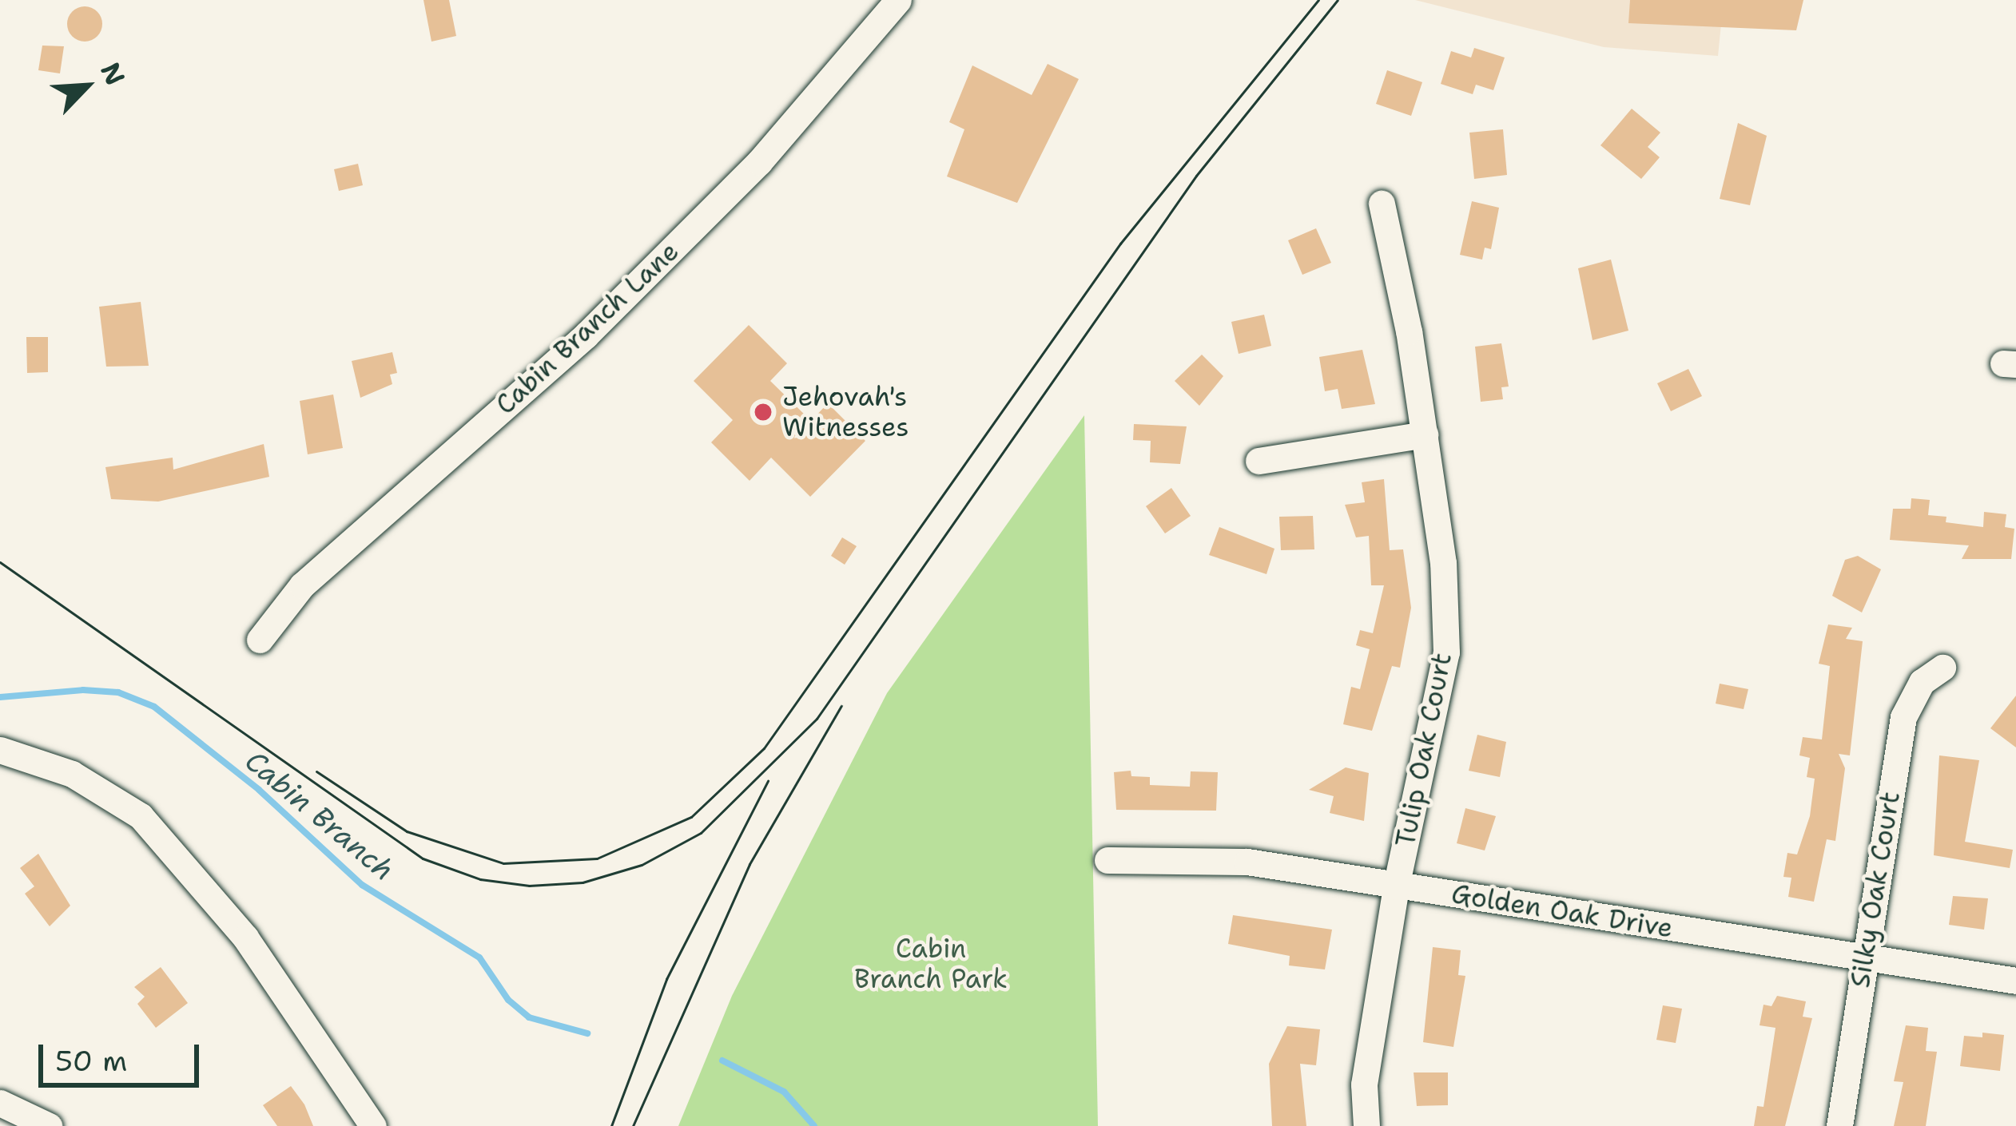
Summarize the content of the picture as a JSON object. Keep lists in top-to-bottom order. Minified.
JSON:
{"streets":{"street":["Cabin Branch Lane","Tulip Oak Court","Silky Oak Court","Golden Oak Drive"]},"crossings":[["Tulip Oak Court","Golden Oak Drive"],["Silky Oak Court","Golden Oak Drive"]],"water":["Cabin Branch"],"parks":["Cabin Branch Park"],"places":["Jehovah's Witnesses"],"scale_bar":"50 m","north":"top right"}
